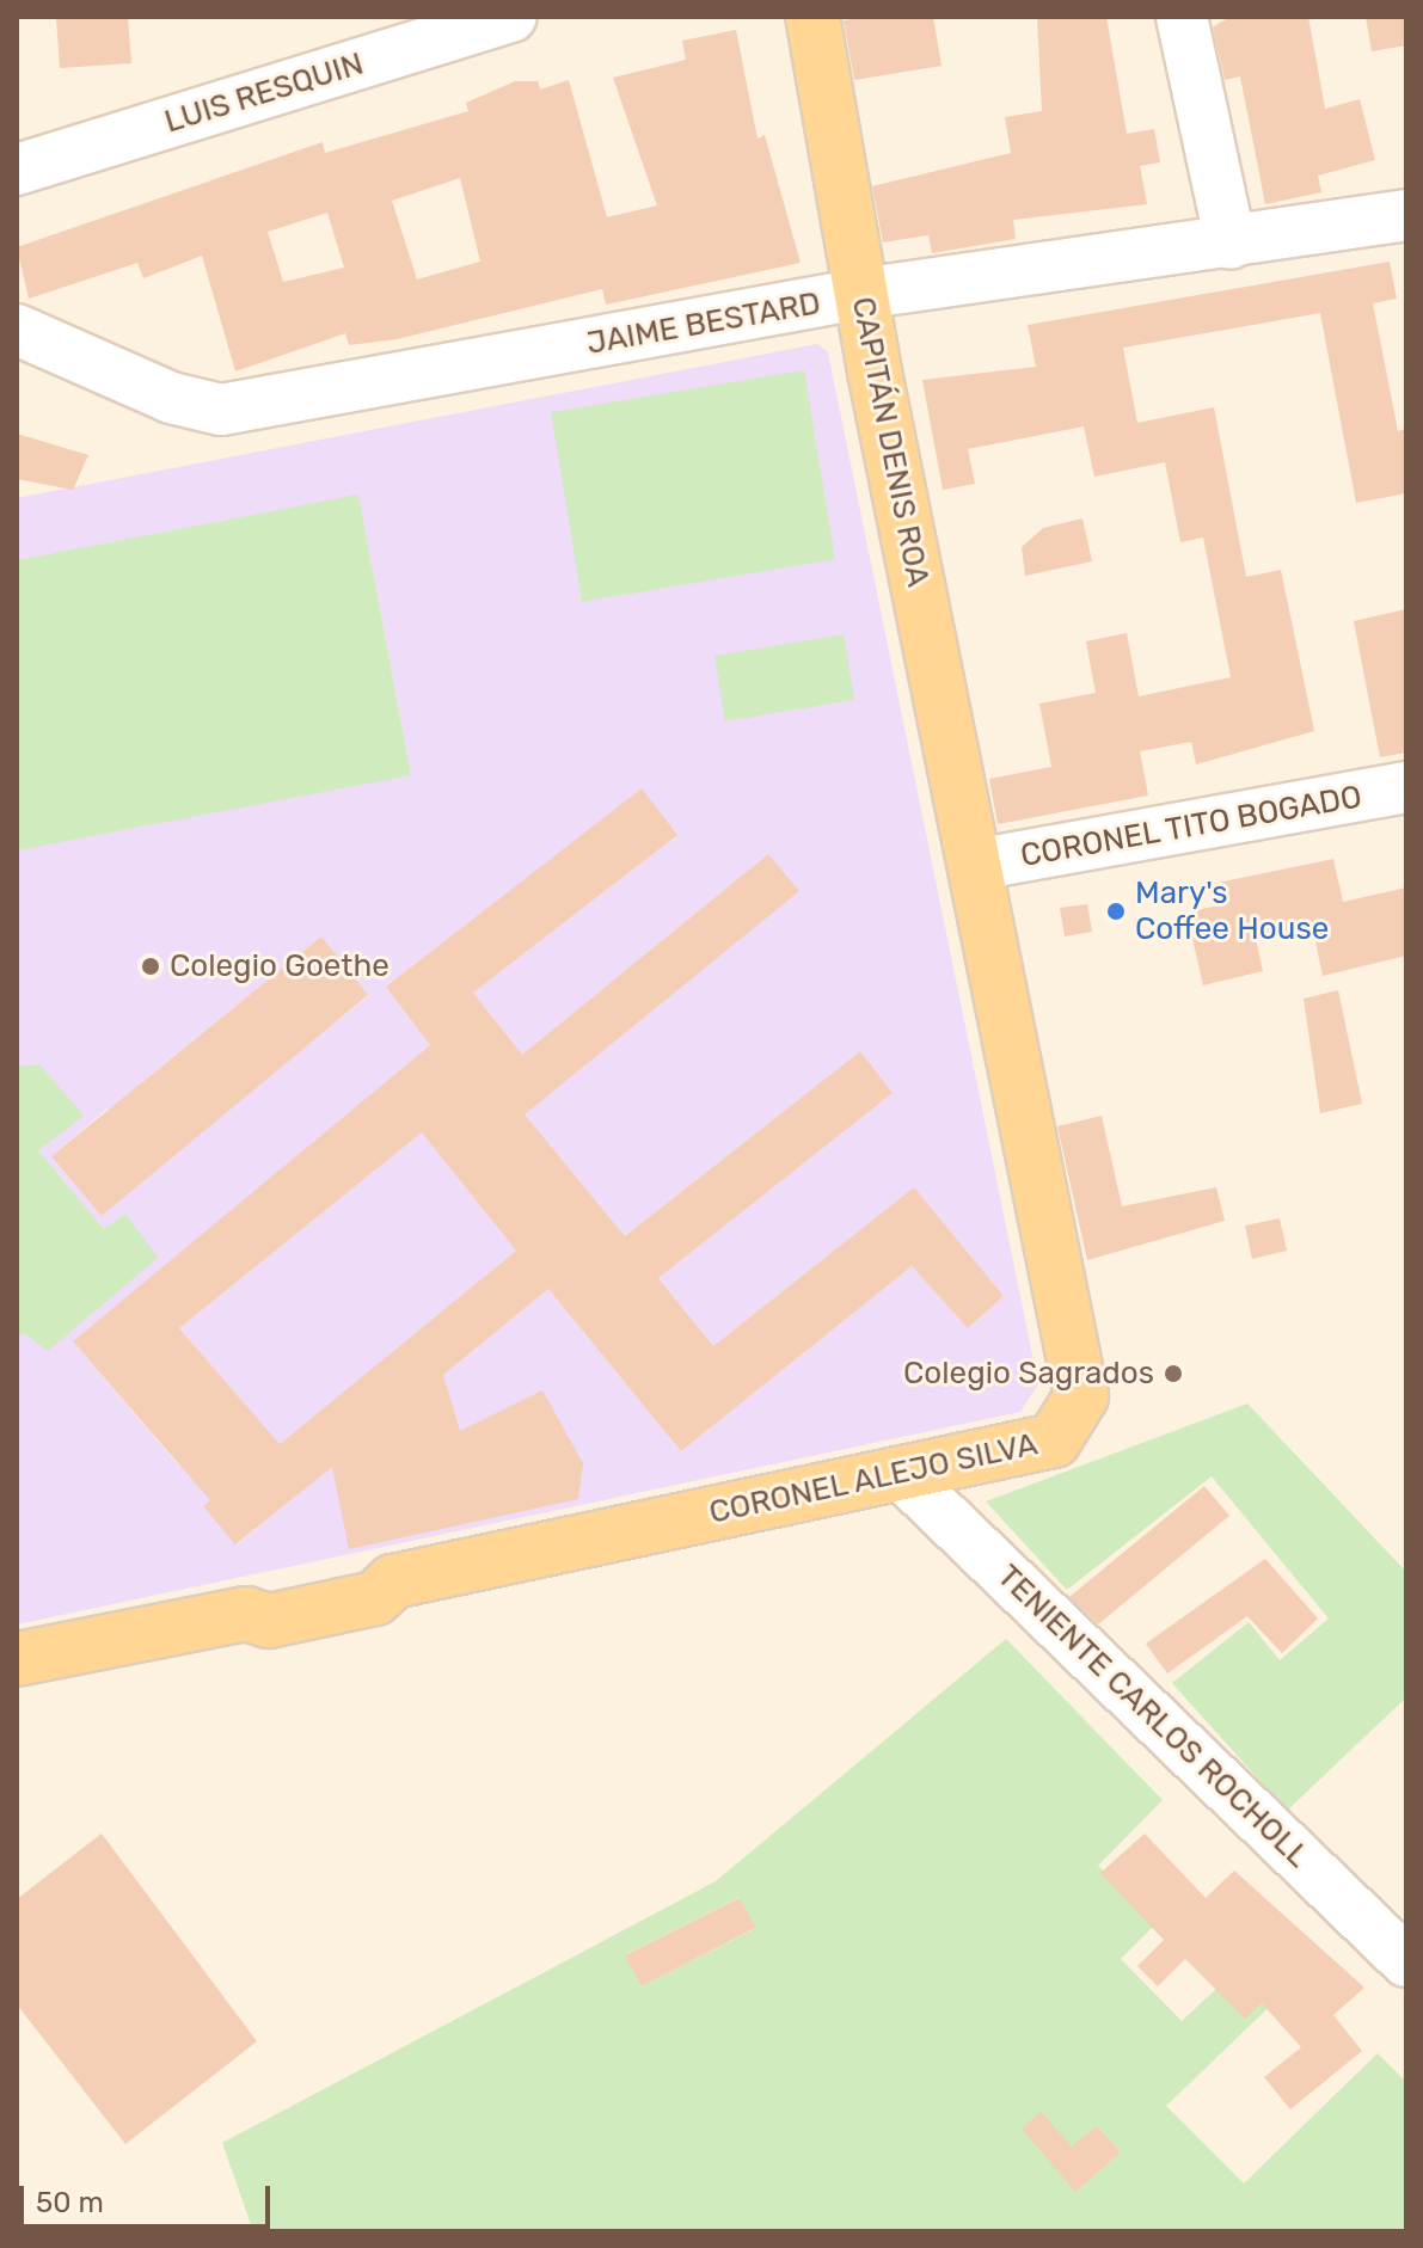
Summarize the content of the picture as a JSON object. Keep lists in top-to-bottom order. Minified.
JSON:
{"streets":{"main road":["CAPITÁN DENIS ROA","CORONEL ALEJO SILVA"],"street":["LUIS RESQUIN","JAIME BESTARD","CORONEL TITO BOGADO","TENIENTE CARLOS ROCHOLL"]},"crossings":[["JAIME BESTARD","CAPITÁN DENIS ROA"],["CAPITÁN DENIS ROA","CORONEL TITO BOGADO"],["CAPITÁN DENIS ROA","CORONEL ALEJO SILVA"],["CORONEL TITO BOGADO","CORONEL ALEJO SILVA"],["CORONEL ALEJO SILVA","TENIENTE CARLOS ROCHOLL"]],"places":["Mary's Coffee House","Colegio Goethe","Colegio Sagrados"],"scale_bar":"50 m"}
